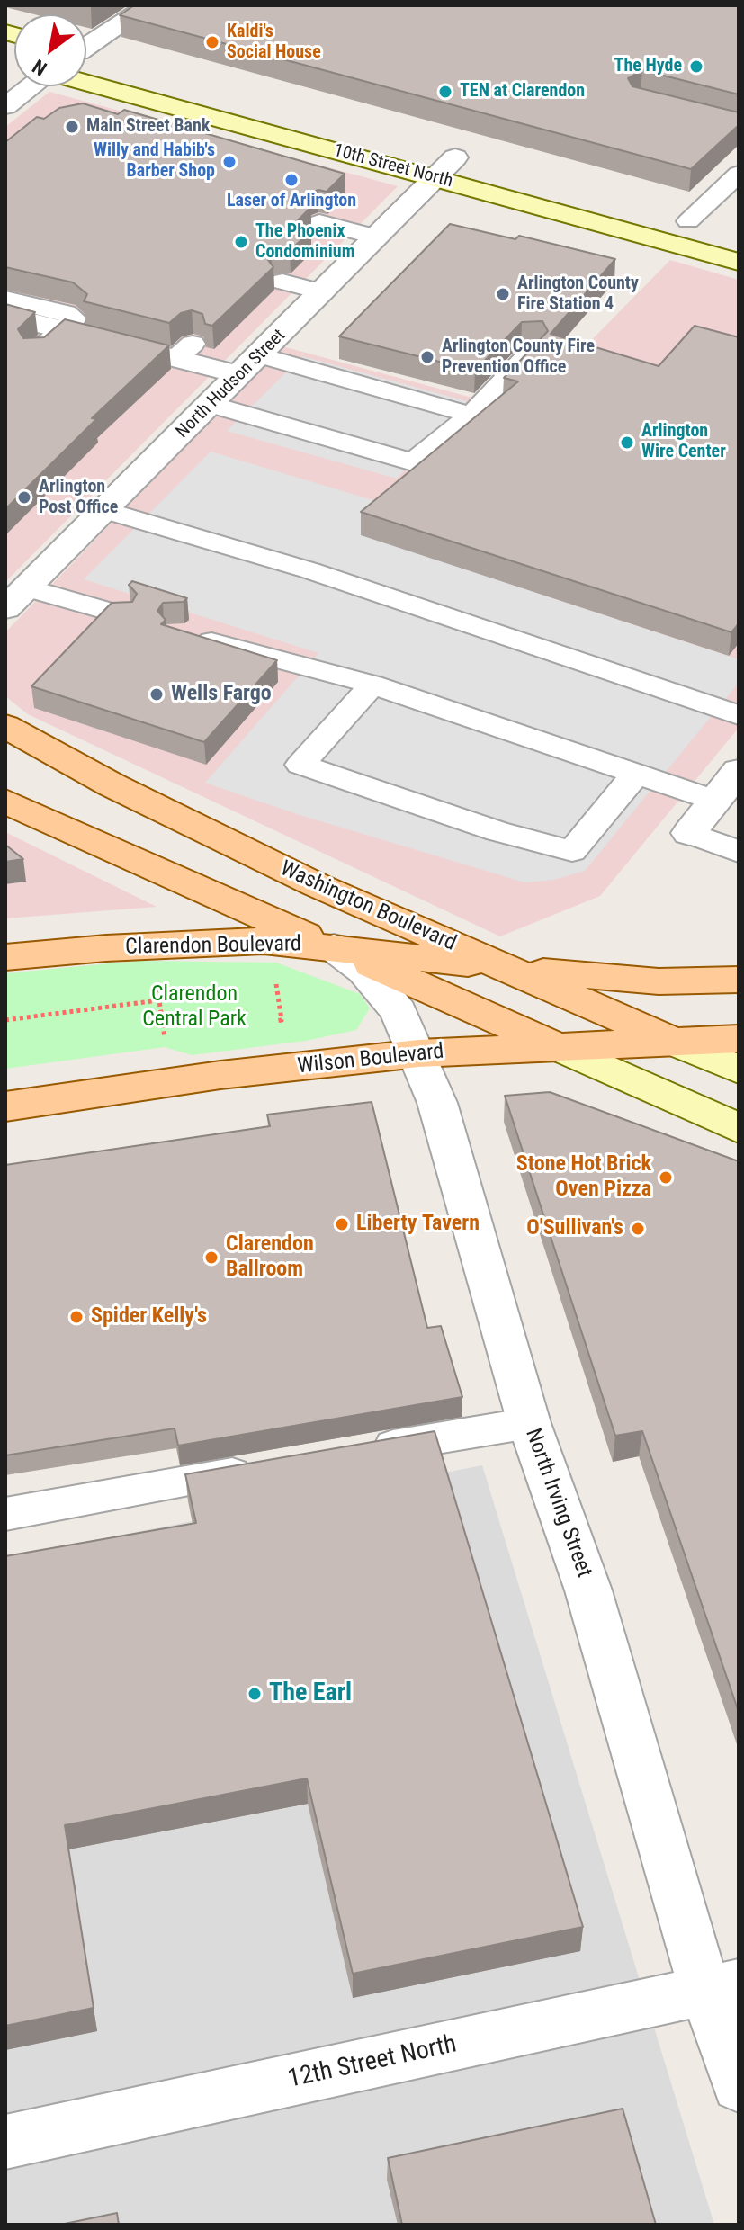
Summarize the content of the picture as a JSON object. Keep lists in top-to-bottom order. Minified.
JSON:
{"streets":{"main road":["10th Street North","Washington Boulevard","Clarendon Boulevard","Wilson Boulevard"],"street":["North Hudson Street","North Irving Street","12th Street North"]},"crossings":[["10th Street North","North Hudson Street"],["Washington Boulevard","Clarendon Boulevard"],["Washington Boulevard","Wilson Boulevard"],["Clarendon Boulevard","North Irving Street"],["Wilson Boulevard","North Irving Street"],["North Irving Street","12th Street North"]],"parks":["Clarendon Central Park"],"places":["Kaldi's Social House","The Hyde","TEN at Clarendon","Main Street Bank","Willy and Habib's Barber Shop","Laser of Arlington","The Phoenix Condominium","Arlington County Fire Station 4","Arlington County Fire Prevention Office","Arlington Wire Center","Arlington Post Office","Wells Fargo","Stone Hot Brick Oven Pizza","Liberty Tavern","O'Sullivan's","Clarendon Ballroom","Spider Kelly's","The Earl"],"north":"bottom left"}
